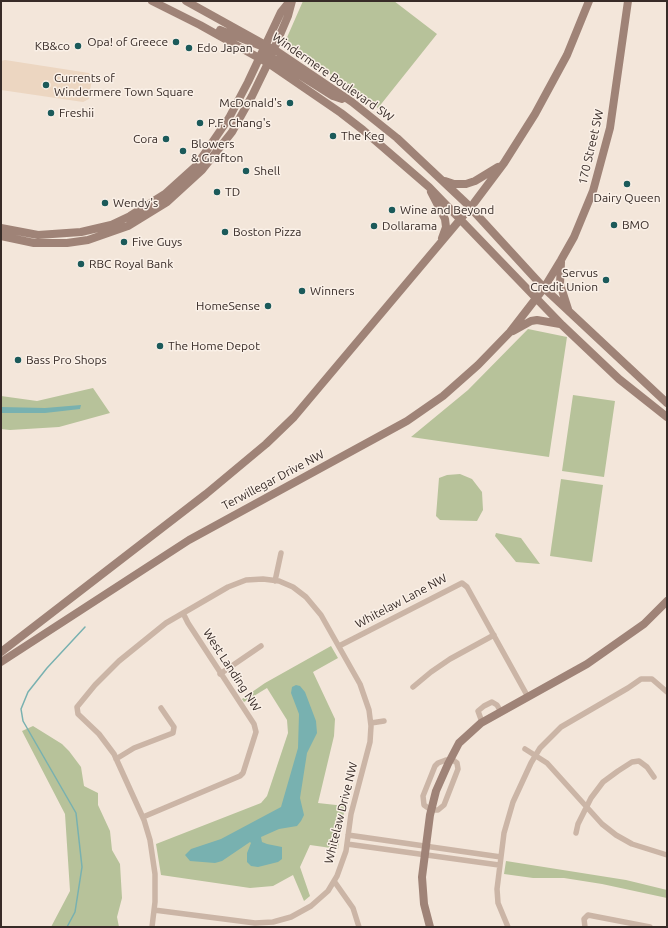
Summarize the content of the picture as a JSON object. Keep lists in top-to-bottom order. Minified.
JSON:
{"streets":{"main road":["Windermere Boulevard SW","170 Street SW","Terwillegar Drive NW"],"street":["Whitelaw Lane NW","West Landing NW","Whitelaw Drive NW"]},"crossings":[["Windermere Boulevard SW","170 Street SW"],["Windermere Boulevard SW","Terwillegar Drive NW"],["170 Street SW","Terwillegar Drive NW"],["Whitelaw Lane NW","Whitelaw Drive NW"],["West Landing NW","Whitelaw Drive NW"]],"places":["Opa! of Greece","KB&co","Edo Japan","Currents of Windermere Town Square","McDonald's","Freshii","P.F. Chang's","The Keg","Cora","Blowers & Grafton","Shell","Dairy Queen","TD","Wendy's","Wine and Beyond","BMO","Dollarama","Boston Pizza","Five Guys","RBC Royal Bank","Servus Credit Union","Winners","HomeSense","The Home Depot","Bass Pro Shops"]}
